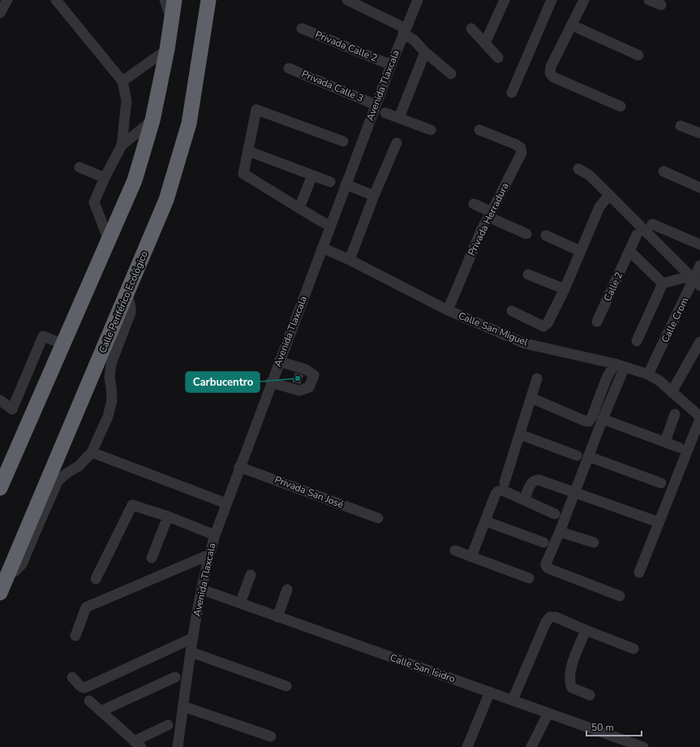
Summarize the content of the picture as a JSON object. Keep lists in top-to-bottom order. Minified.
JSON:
{"streets":{"highway":["Calle Periférico Ecológico"],"street":["Privada Calle 2","Avenida Tlaxcala","Privada Calle 3","Privada Herradura","Calle 2","Calle Crom","Calle San Miguel","Privada San José","Calle San Isidro"]},"crossings":[["Privada Calle 2","Avenida Tlaxcala"],["Avenida Tlaxcala","Privada Calle 3"],["Avenida Tlaxcala","Calle San Miguel"],["Avenida Tlaxcala","Privada San José"],["Avenida Tlaxcala","Calle San Isidro"],["Privada Herradura","Calle San Miguel"],["Calle Crom","Calle San Miguel"]],"places":["Carbucentro"],"scale_bar":"50 m"}
